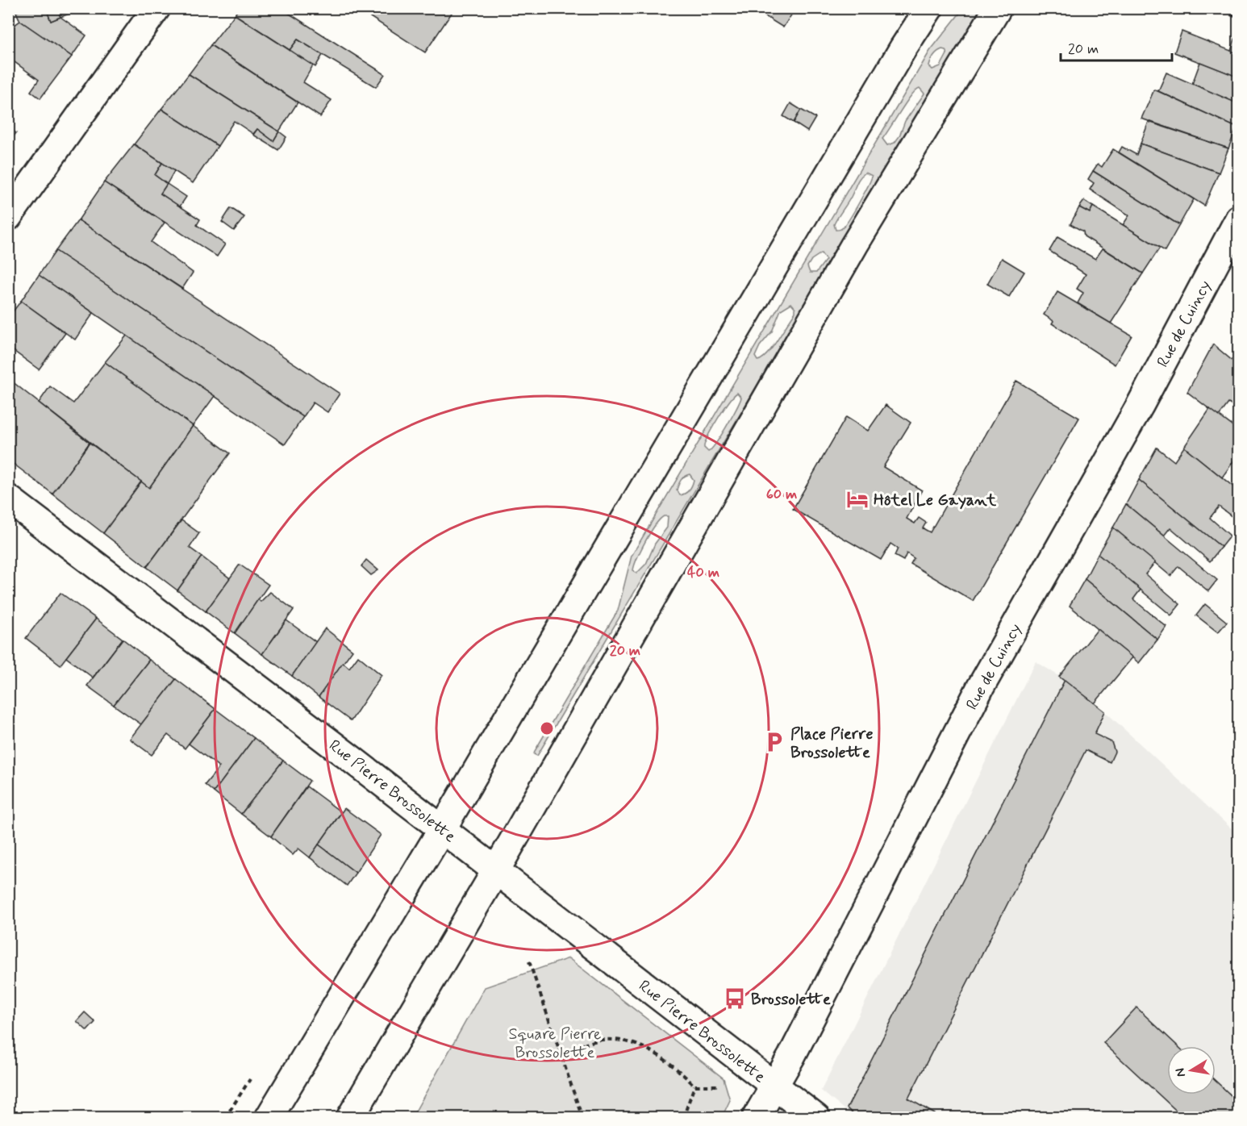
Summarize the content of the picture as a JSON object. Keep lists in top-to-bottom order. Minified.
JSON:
{"streets":{"main road":["Rue de Cuincy","Rue Pierre Brossolette"]},"crossings":[["Rue de Cuincy","Rue Pierre Brossolette"]],"parks":["Square Pierre Brossolette"],"places":{"hotel":["Hôtel Le Gayant"],"parking":["Place Pierre Brossolette"],"bus stop":["Brossolette"]},"scale_bar":"20 m","north":"left","rings":["60 m","40 m","20 m"]}
